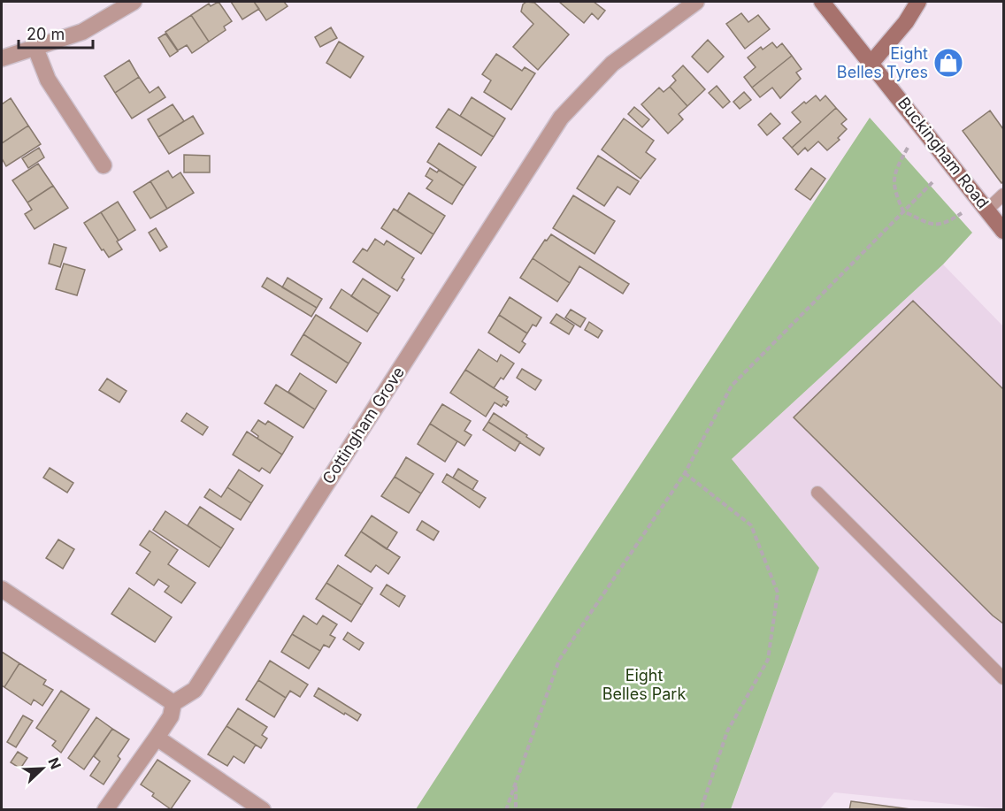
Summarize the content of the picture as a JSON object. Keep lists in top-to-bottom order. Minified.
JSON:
{"streets":{"main road":["Buckingham Road"],"street":["Cottingham Grove"]},"parks":["Eight Belles Park"],"places":{"shop":["Eight Belles Tyres"]},"scale_bar":"20 m","north":"top right"}
